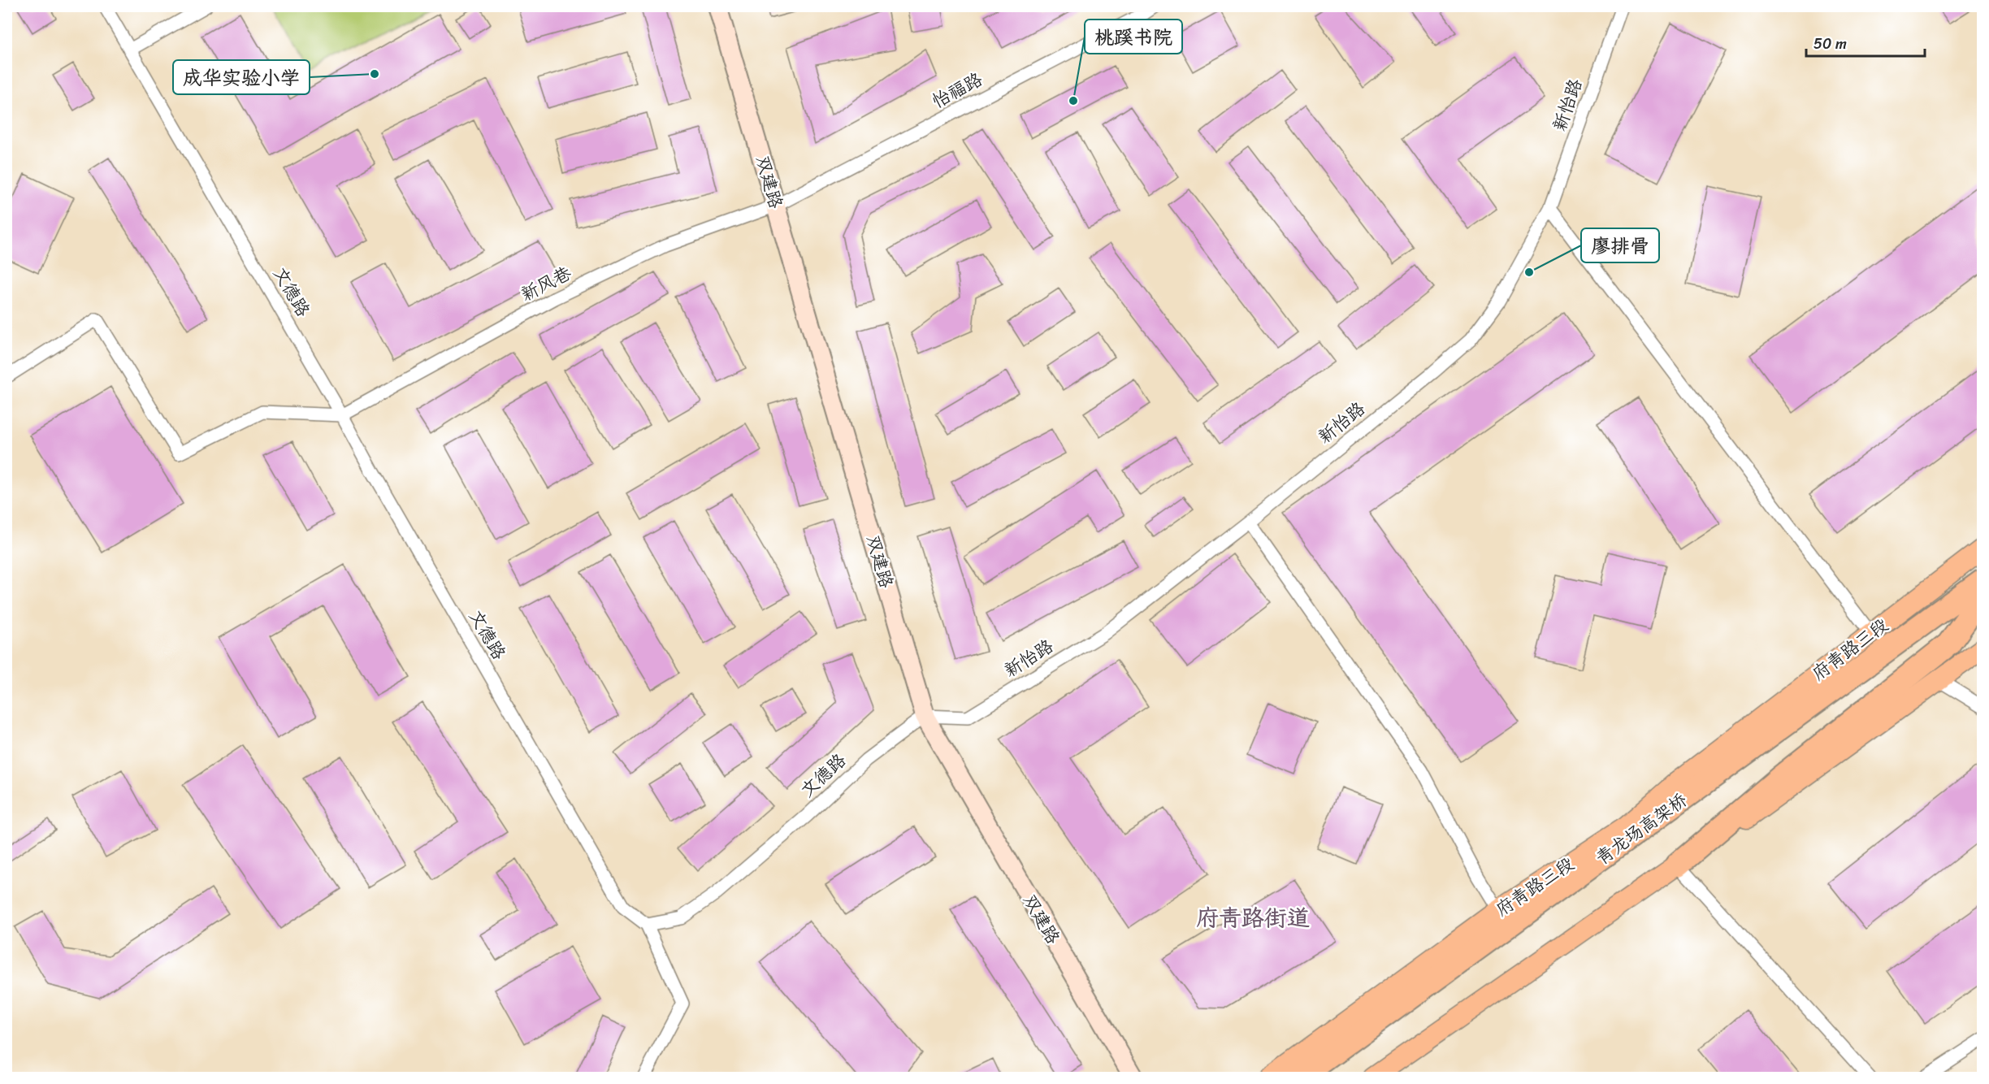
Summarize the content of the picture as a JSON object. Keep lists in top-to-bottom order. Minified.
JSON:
{"streets":{"highway":["青龙场高架桥"],"main road":["府青路三段"],"street":["怡福路","新怡路","双建路","新风巷","文德路"]},"crossings":[["怡福路","双建路"],["怡福路","新风巷"],["新怡路","双建路"],["新怡路","文德路"],["双建路","新风巷"],["双建路","文德路"],["新风巷","文德路"]],"districts":["府青路街道"],"places":["成华实验小学","桃蹊书院","廖排骨"],"scale_bar":"50 m"}
